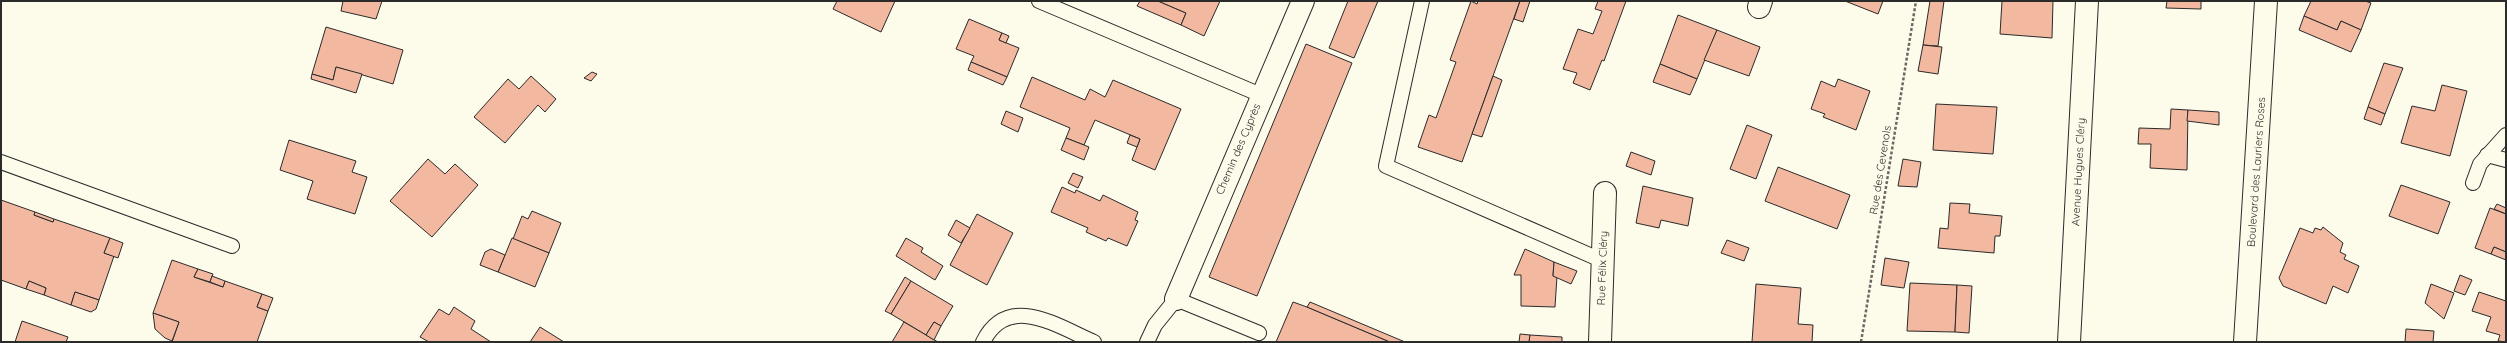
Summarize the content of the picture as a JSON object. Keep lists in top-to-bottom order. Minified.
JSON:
{"streets":{"street":["Chemin des Cyprès","Avenue Hugues Cléry","Boulevard des Lauriers Roses","Rue Félix Cléry"],"path":["Rue des Cevenols"]}}
